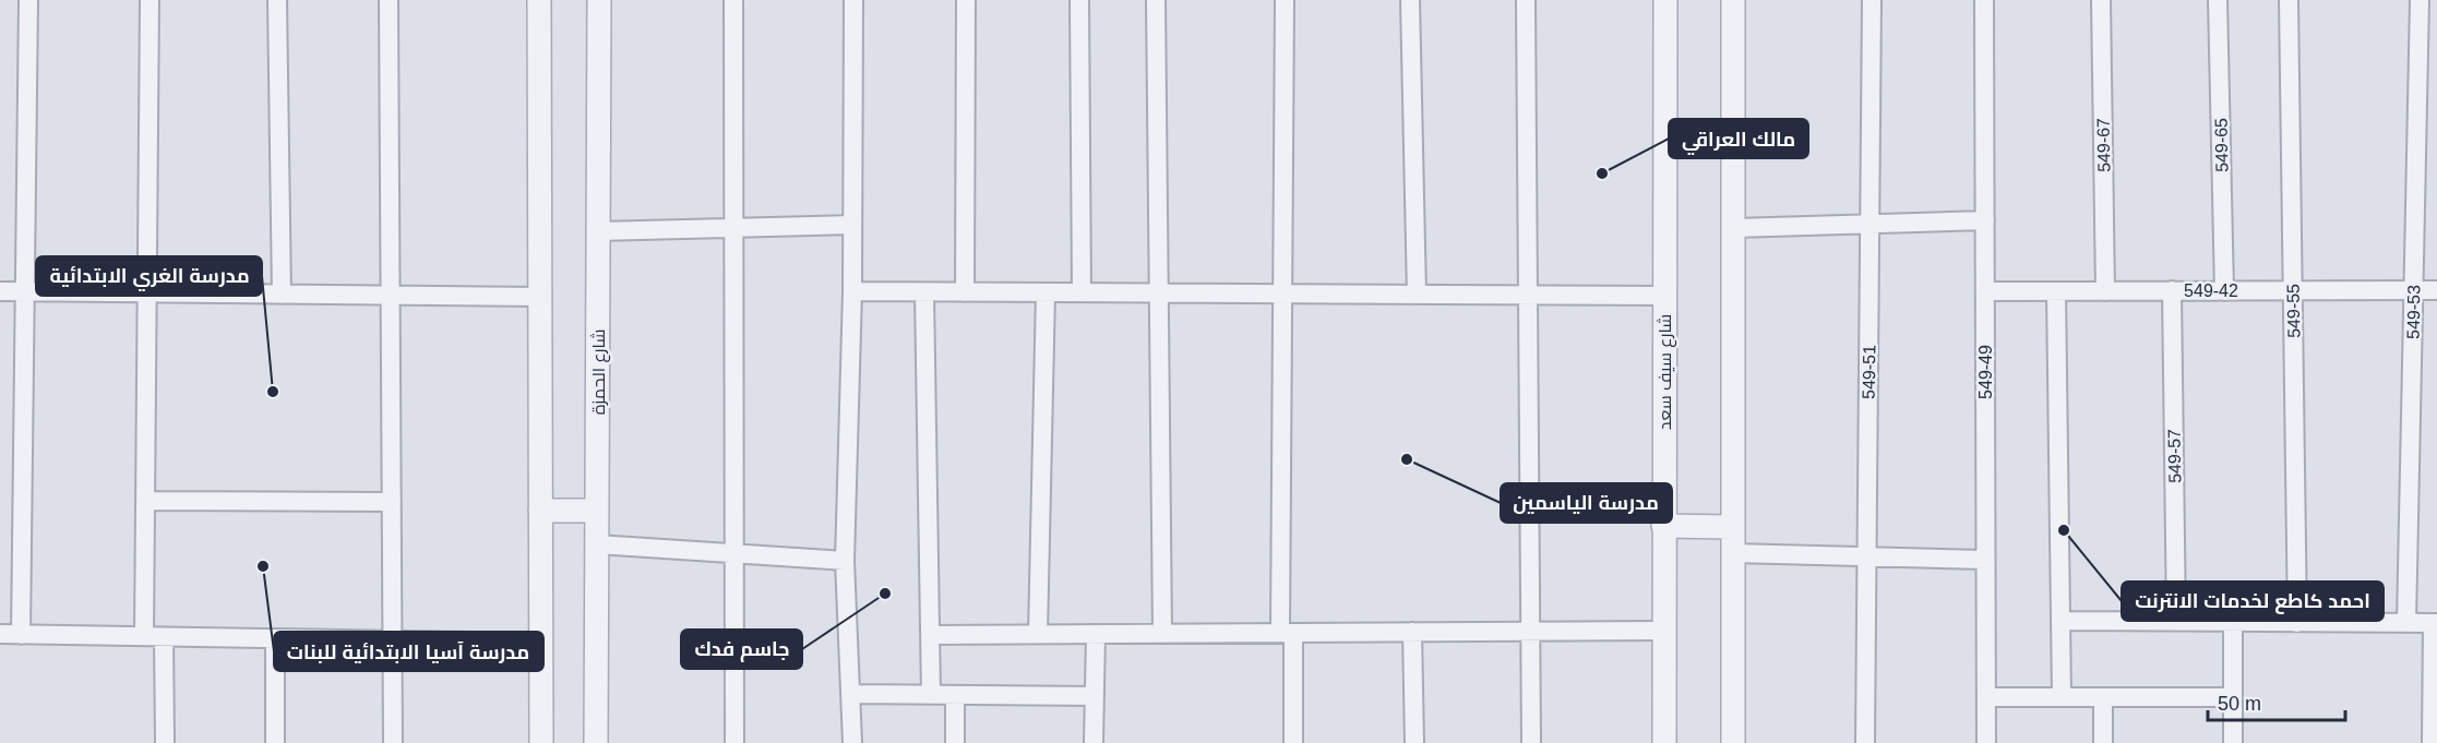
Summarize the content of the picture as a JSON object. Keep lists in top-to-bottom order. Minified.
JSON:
{"streets":{"street":["549-67","549-65","549-42","549-55","549-53","شارع الحمزة","شارع سيف سعد","549-51","549-49","549-57"]},"crossings":[["549-67","549-42"],["549-65","549-42"],["549-42","549-55"],["549-42","549-53"],["549-42","549-49"],["549-42","549-57"]],"places":["مالك العراقي","مدرسة الغري الابتدائية","مدرسة الياسمين","احمد كاطع لخدمات الانترنت","مدرسة آسيا الابتدائية للبنات","جاسم فدك"],"scale_bar":"50 m"}
